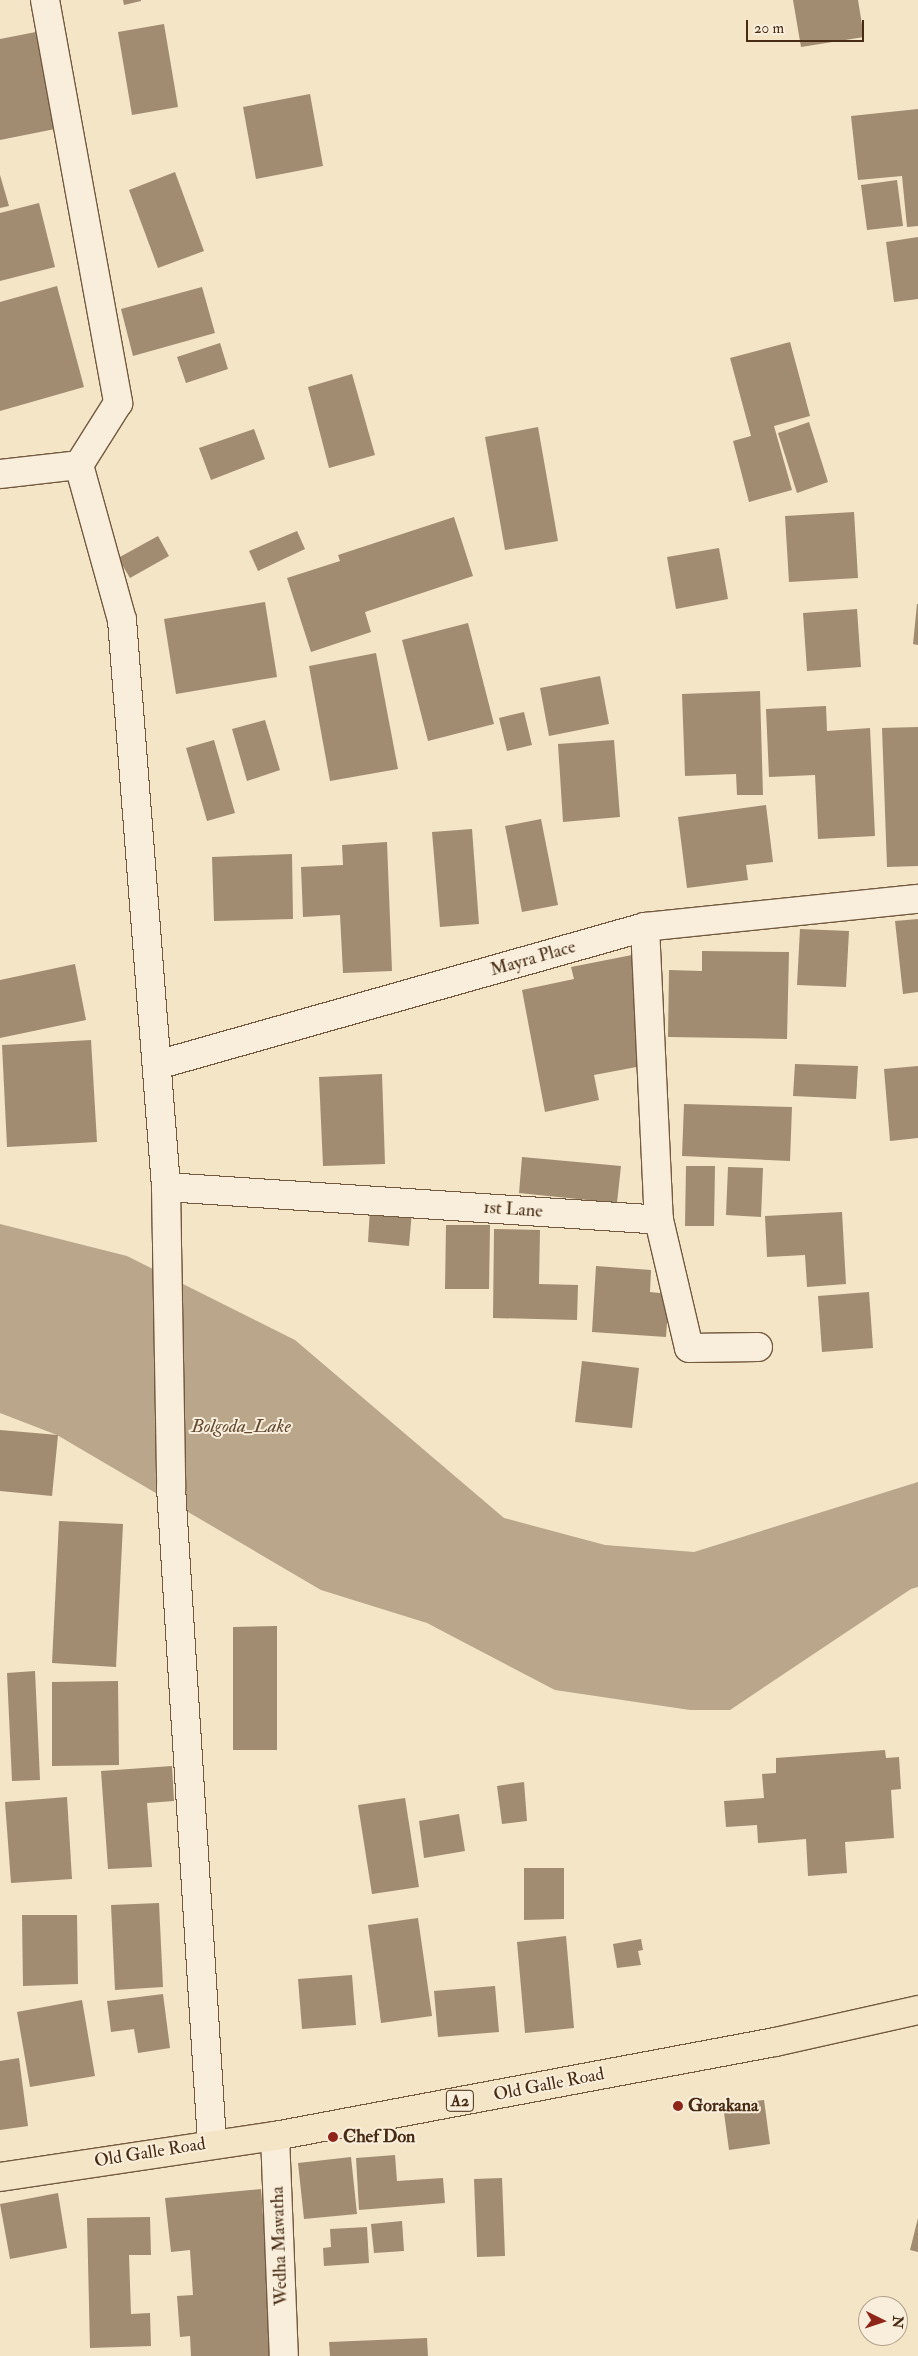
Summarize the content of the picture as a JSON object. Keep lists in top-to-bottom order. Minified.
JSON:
{"streets":{"highway":["Old Galle Road","A2"],"street":["Mayra Place","1st Lane","Wedha Mawatha"]},"crossings":[["Old Galle Road","Wedha Mawatha"]],"water":["Bolgoda_Lake"],"places":["Gorakana","Chef Don"],"scale_bar":"20 m","north":"right"}
